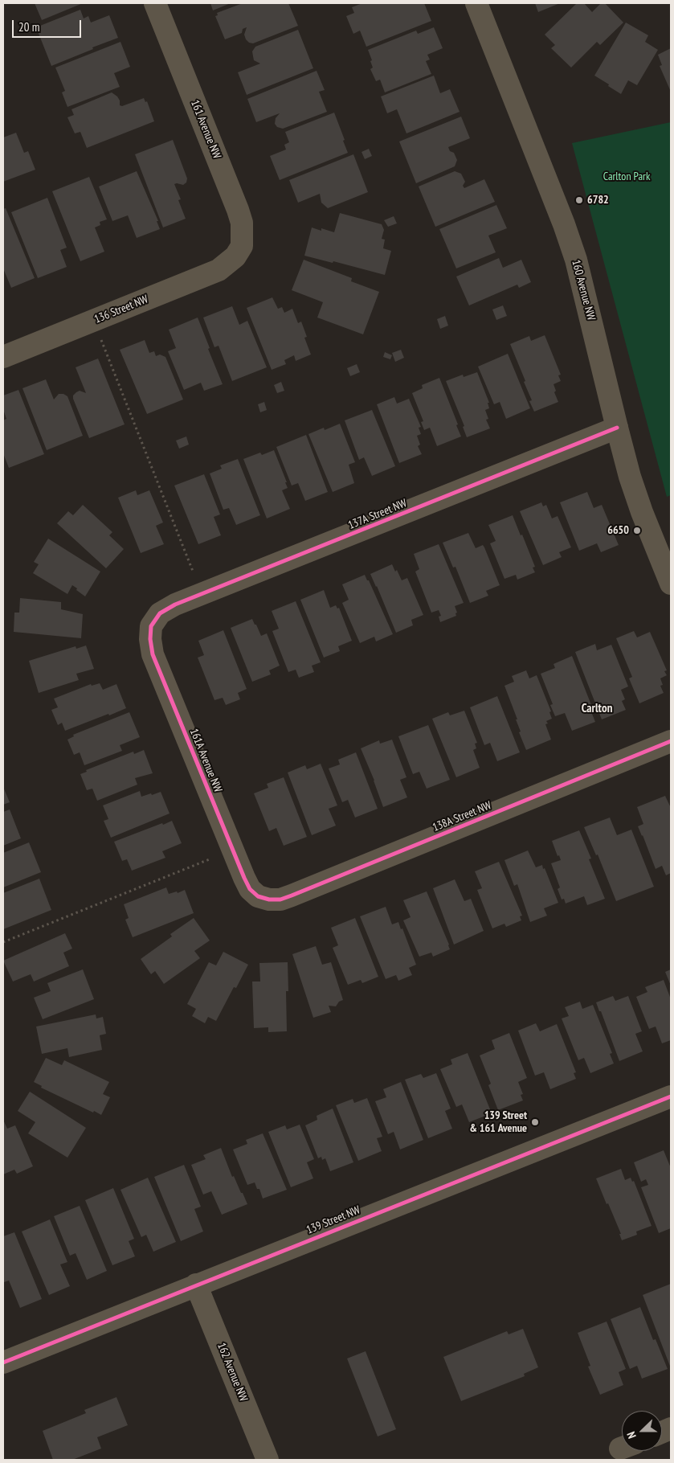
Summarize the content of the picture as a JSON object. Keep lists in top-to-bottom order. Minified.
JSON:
{"streets":{"street":["161 Avenue NW","160 Avenue NW","136 Street NW","137A Street NW","161A Avenue NW","138A Street NW","139 Street NW","162 Avenue NW"]},"crossings":[["161 Avenue NW","136 Street NW"],["160 Avenue NW","137A Street NW"],["137A Street NW","161A Avenue NW"],["161A Avenue NW","138A Street NW"],["139 Street NW","162 Avenue NW"]],"districts":["Carlton"],"parks":["Carlton Park"],"places":["6782","6650","139 Street & 161 Avenue"],"scale_bar":"20 m","north":"left"}
